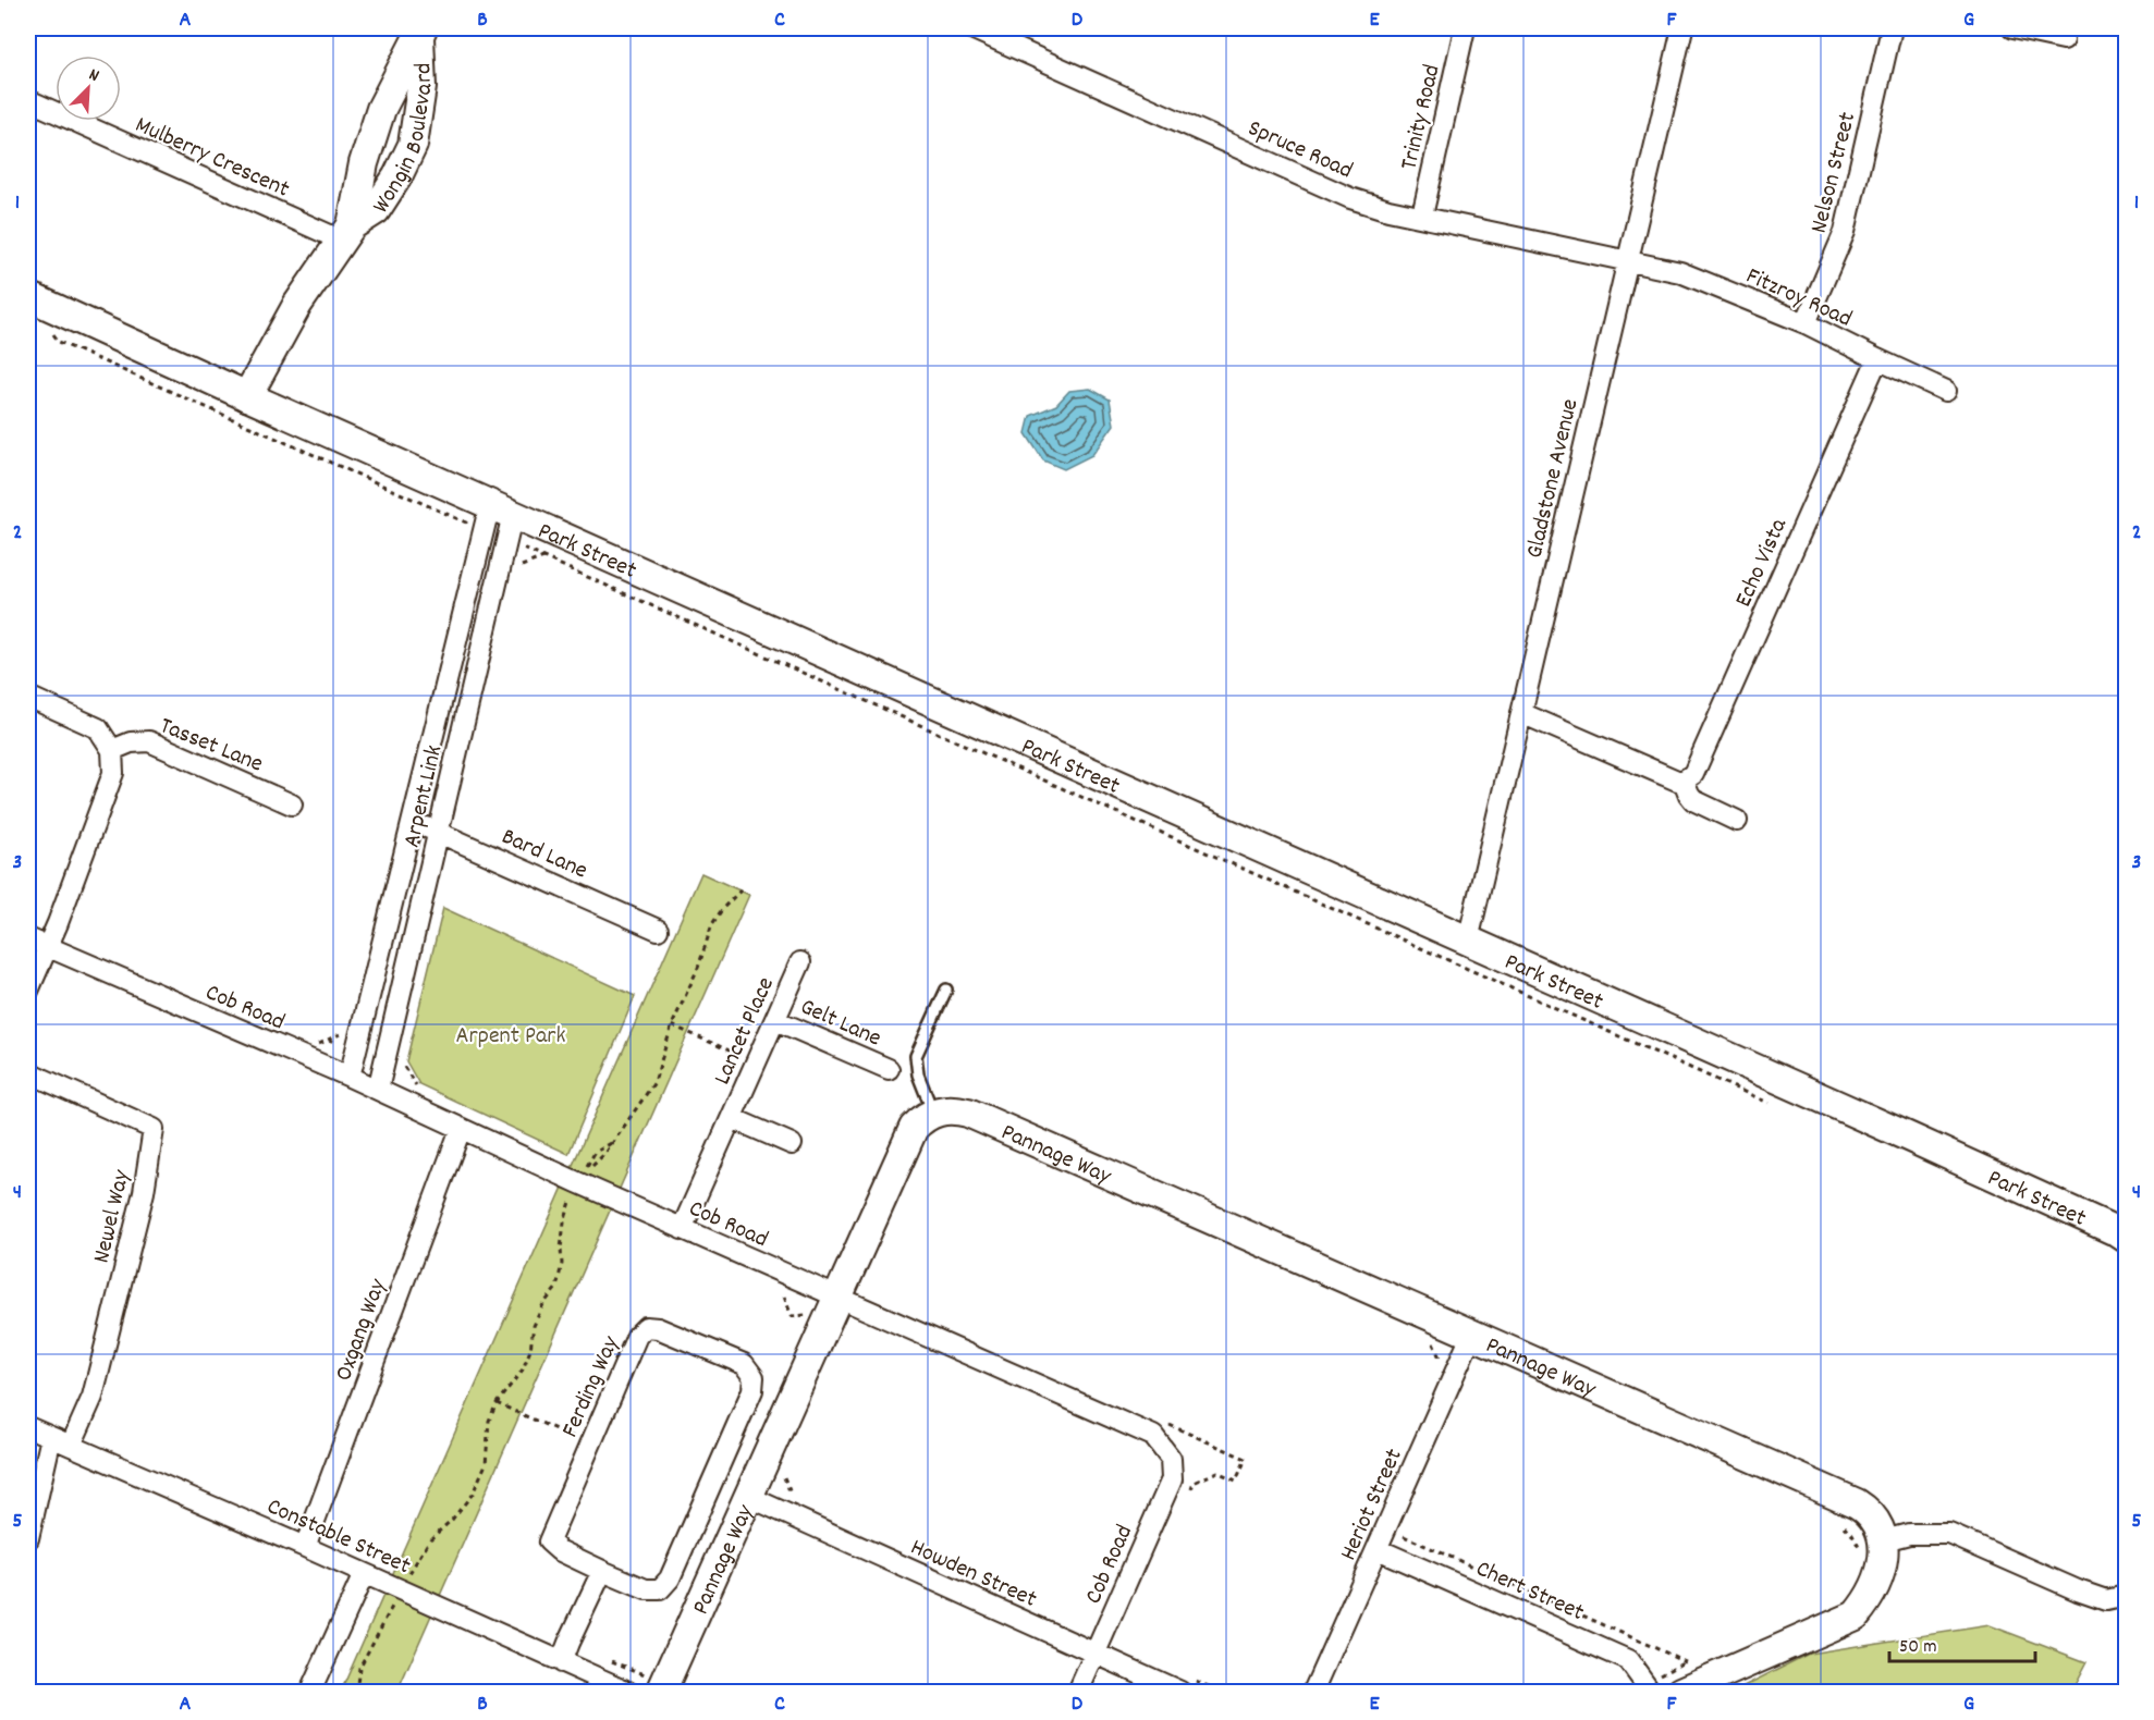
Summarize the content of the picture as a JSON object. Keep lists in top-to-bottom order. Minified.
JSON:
{"streets":{"street":["Trinity Road","Wongin Boulevard","Spruce Road","Mulberry Crescent","Nelson Street","Fitzroy Road","Gladstone Avenue","Park Street","Echo Vista","Tasset Lane","Arpent Link","Bard Lane","Cob Road","Gelt Lane","Lancet Place","Pannage Way","Newel Way","Oxgang Way","Ferding Way","Heriot Street","Constable Street","Howden Street","Chert Street"]},"crossings":[["Trinity Road","Spruce Road"],["Wongin Boulevard","Mulberry Crescent"],["Wongin Boulevard","Park Street"],["Spruce Road","Fitzroy Road"],["Spruce Road","Gladstone Avenue"],["Nelson Street","Fitzroy Road"],["Fitzroy Road","Gladstone Avenue"],["Fitzroy Road","Echo Vista"],["Gladstone Avenue","Park Street"],["Park Street","Arpent Link"],["Arpent Link","Bard Lane"],["Arpent Link","Cob Road"],["Cob Road","Lancet Place"],["Cob Road","Pannage Way"],["Cob Road","Oxgang Way"],["Cob Road","Howden Street"],["Gelt Lane","Lancet Place"],["Pannage Way","Heriot Street"],["Pannage Way","Howden Street"],["Newel Way","Constable Street"],["Oxgang Way","Constable Street"],["Heriot Street","Chert Street"]],"parks":["Arpent Park"],"scale_bar":"50 m","north":"top right","grid":{"columns":["A","B","C","D","E","F","G"],"rows":["1","2","3","4","5"]}}
